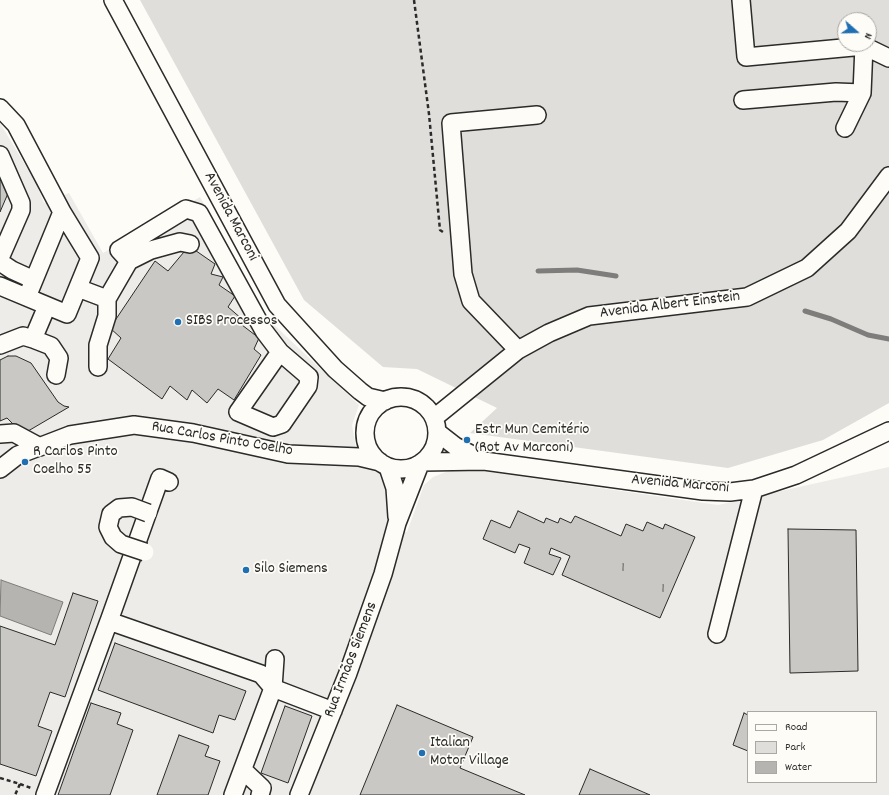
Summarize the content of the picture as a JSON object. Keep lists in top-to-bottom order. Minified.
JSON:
{"streets":{"street":["Avenida Marconi","Avenida Albert Einstein","Rua Carlos Pinto Coelho","Rua Irmãos Siemens"]},"crossings":[["Avenida Marconi","Avenida Albert Einstein"],["Avenida Marconi","Rua Carlos Pinto Coelho"],["Avenida Marconi","Rua Irmãos Siemens"],["Avenida Albert Einstein","Rua Carlos Pinto Coelho"],["Avenida Albert Einstein","Rua Irmãos Siemens"],["Rua Carlos Pinto Coelho","Rua Irmãos Siemens"]],"places":["SIBS Processos","Estr Mun Cemitério (Rot Av Marconi)","R Carlos Pinto Coelho 55","Silo Siemens","Italian Motor Village"],"house_numbers":["1","1"],"legend":["Road","Park","Water"],"north":"right"}
